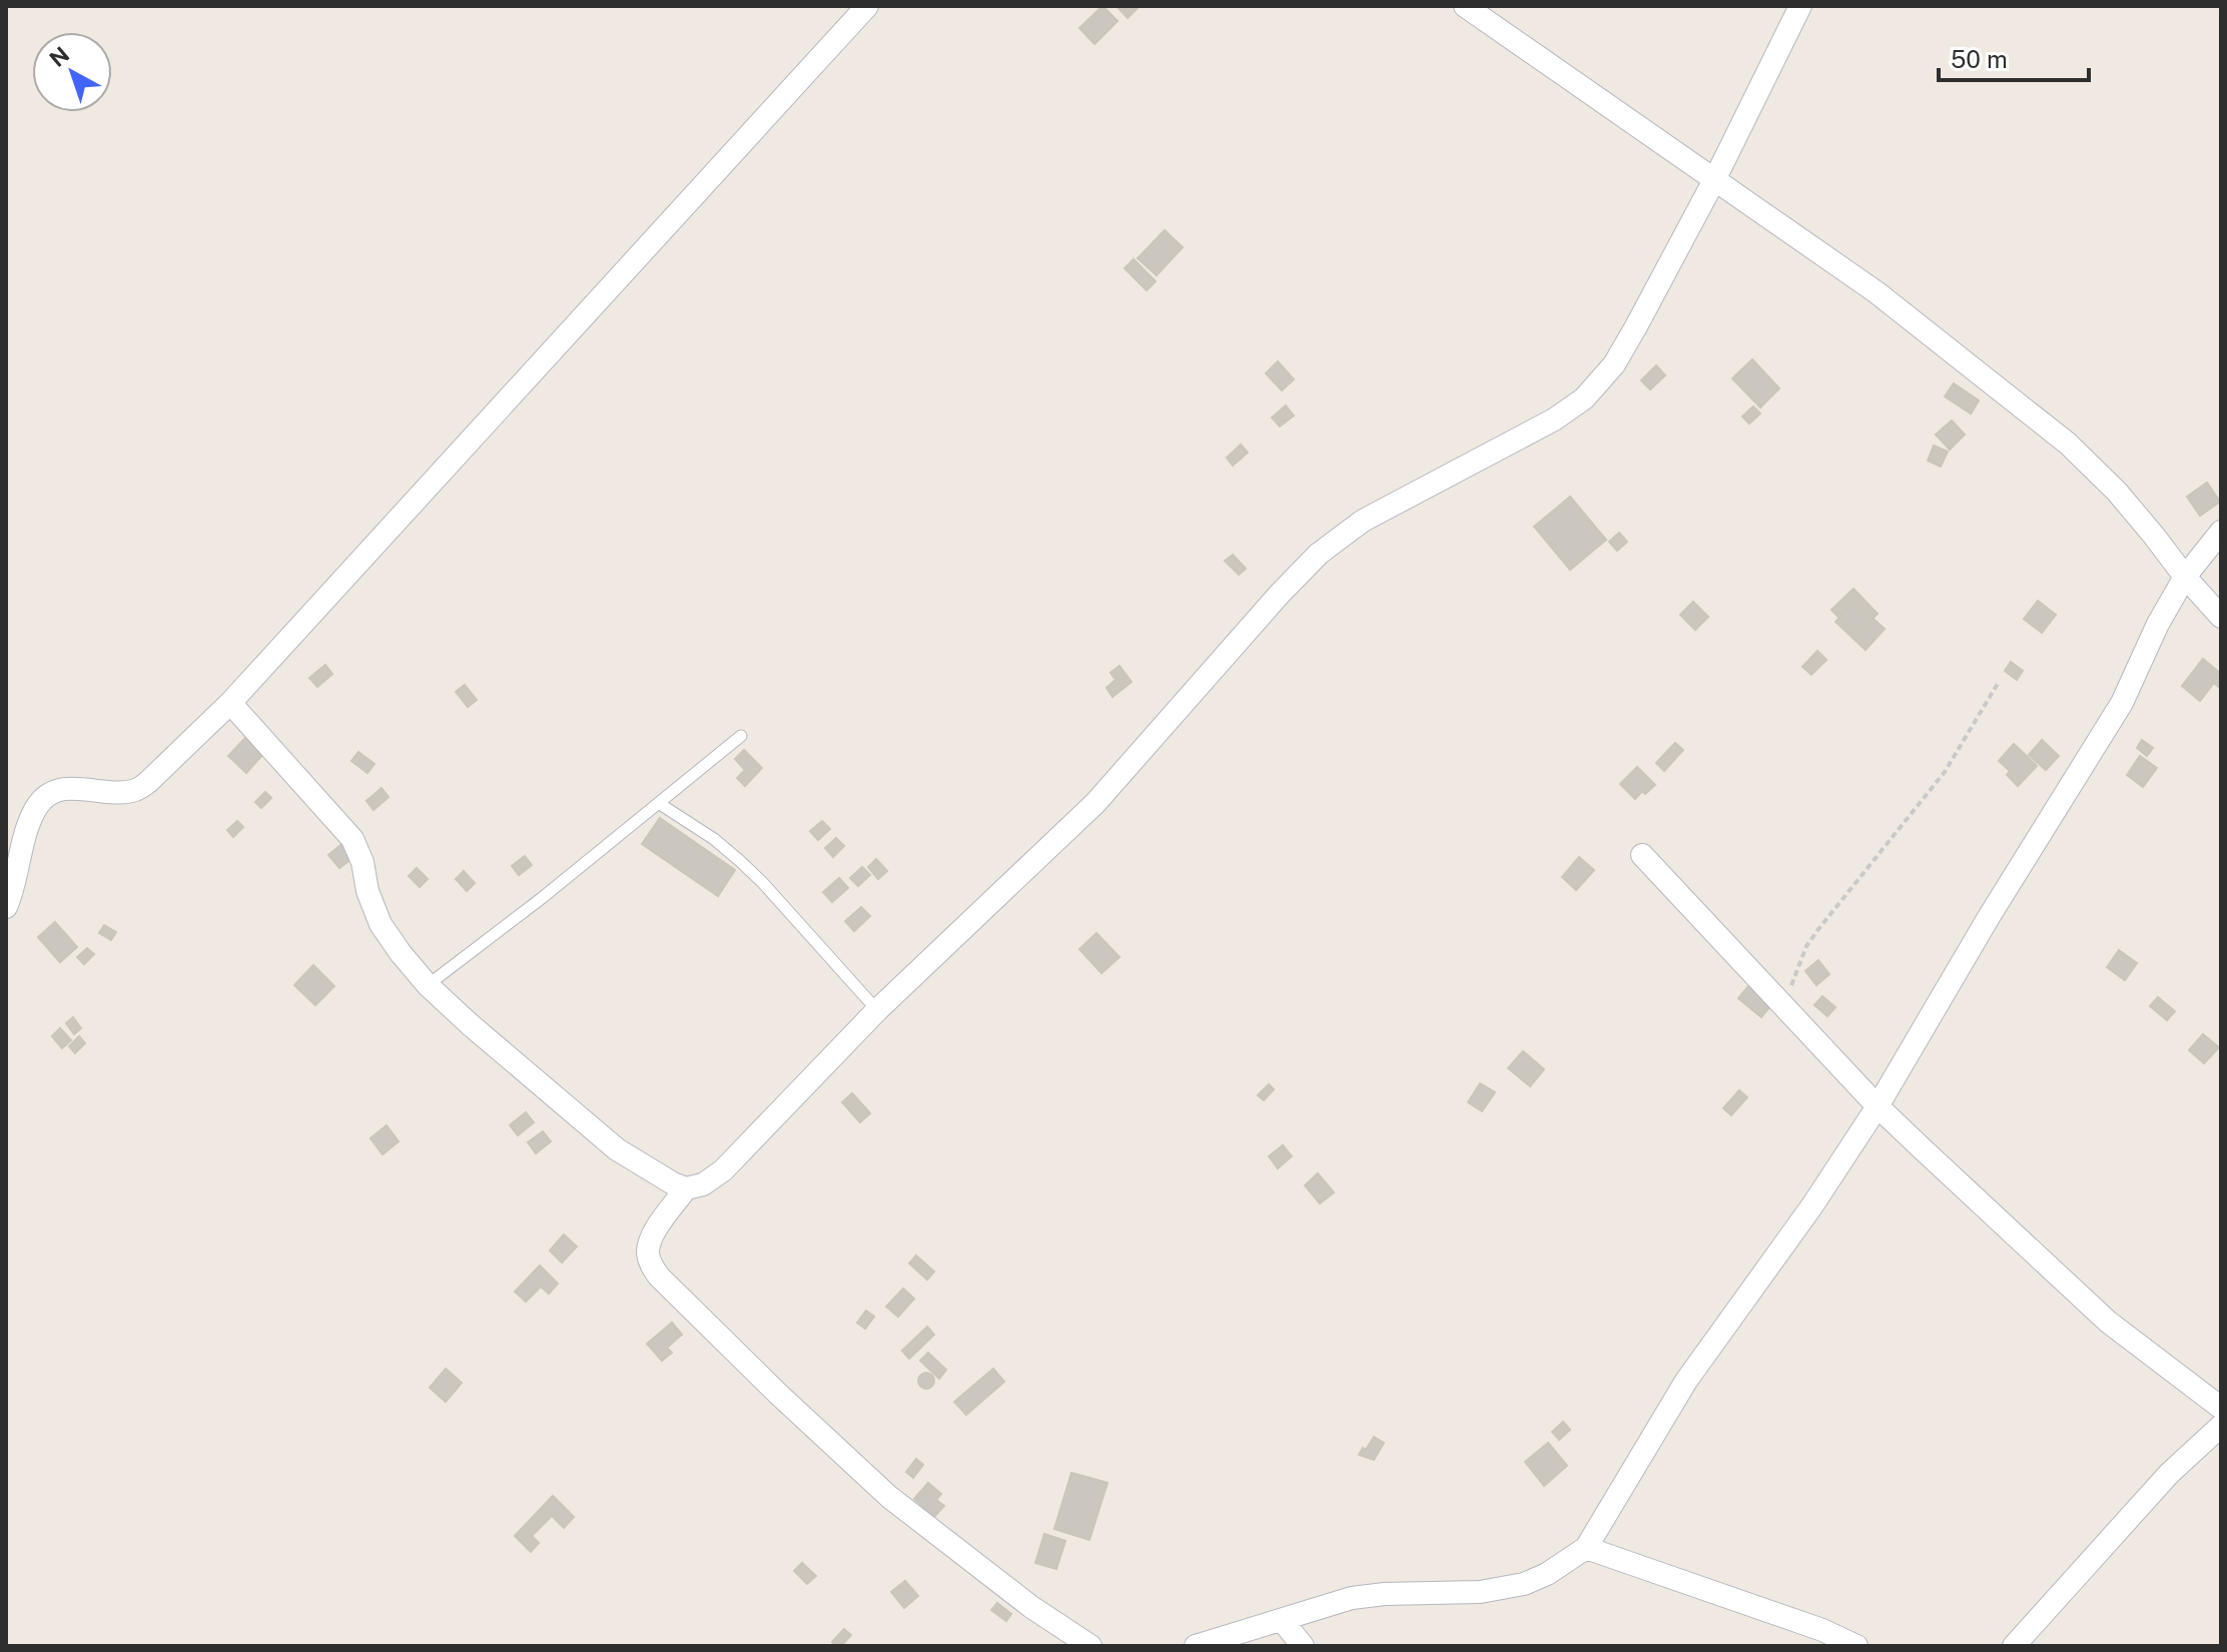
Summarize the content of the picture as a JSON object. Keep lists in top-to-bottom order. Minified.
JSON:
{"scale_bar":"50 m","north":"top left"}
